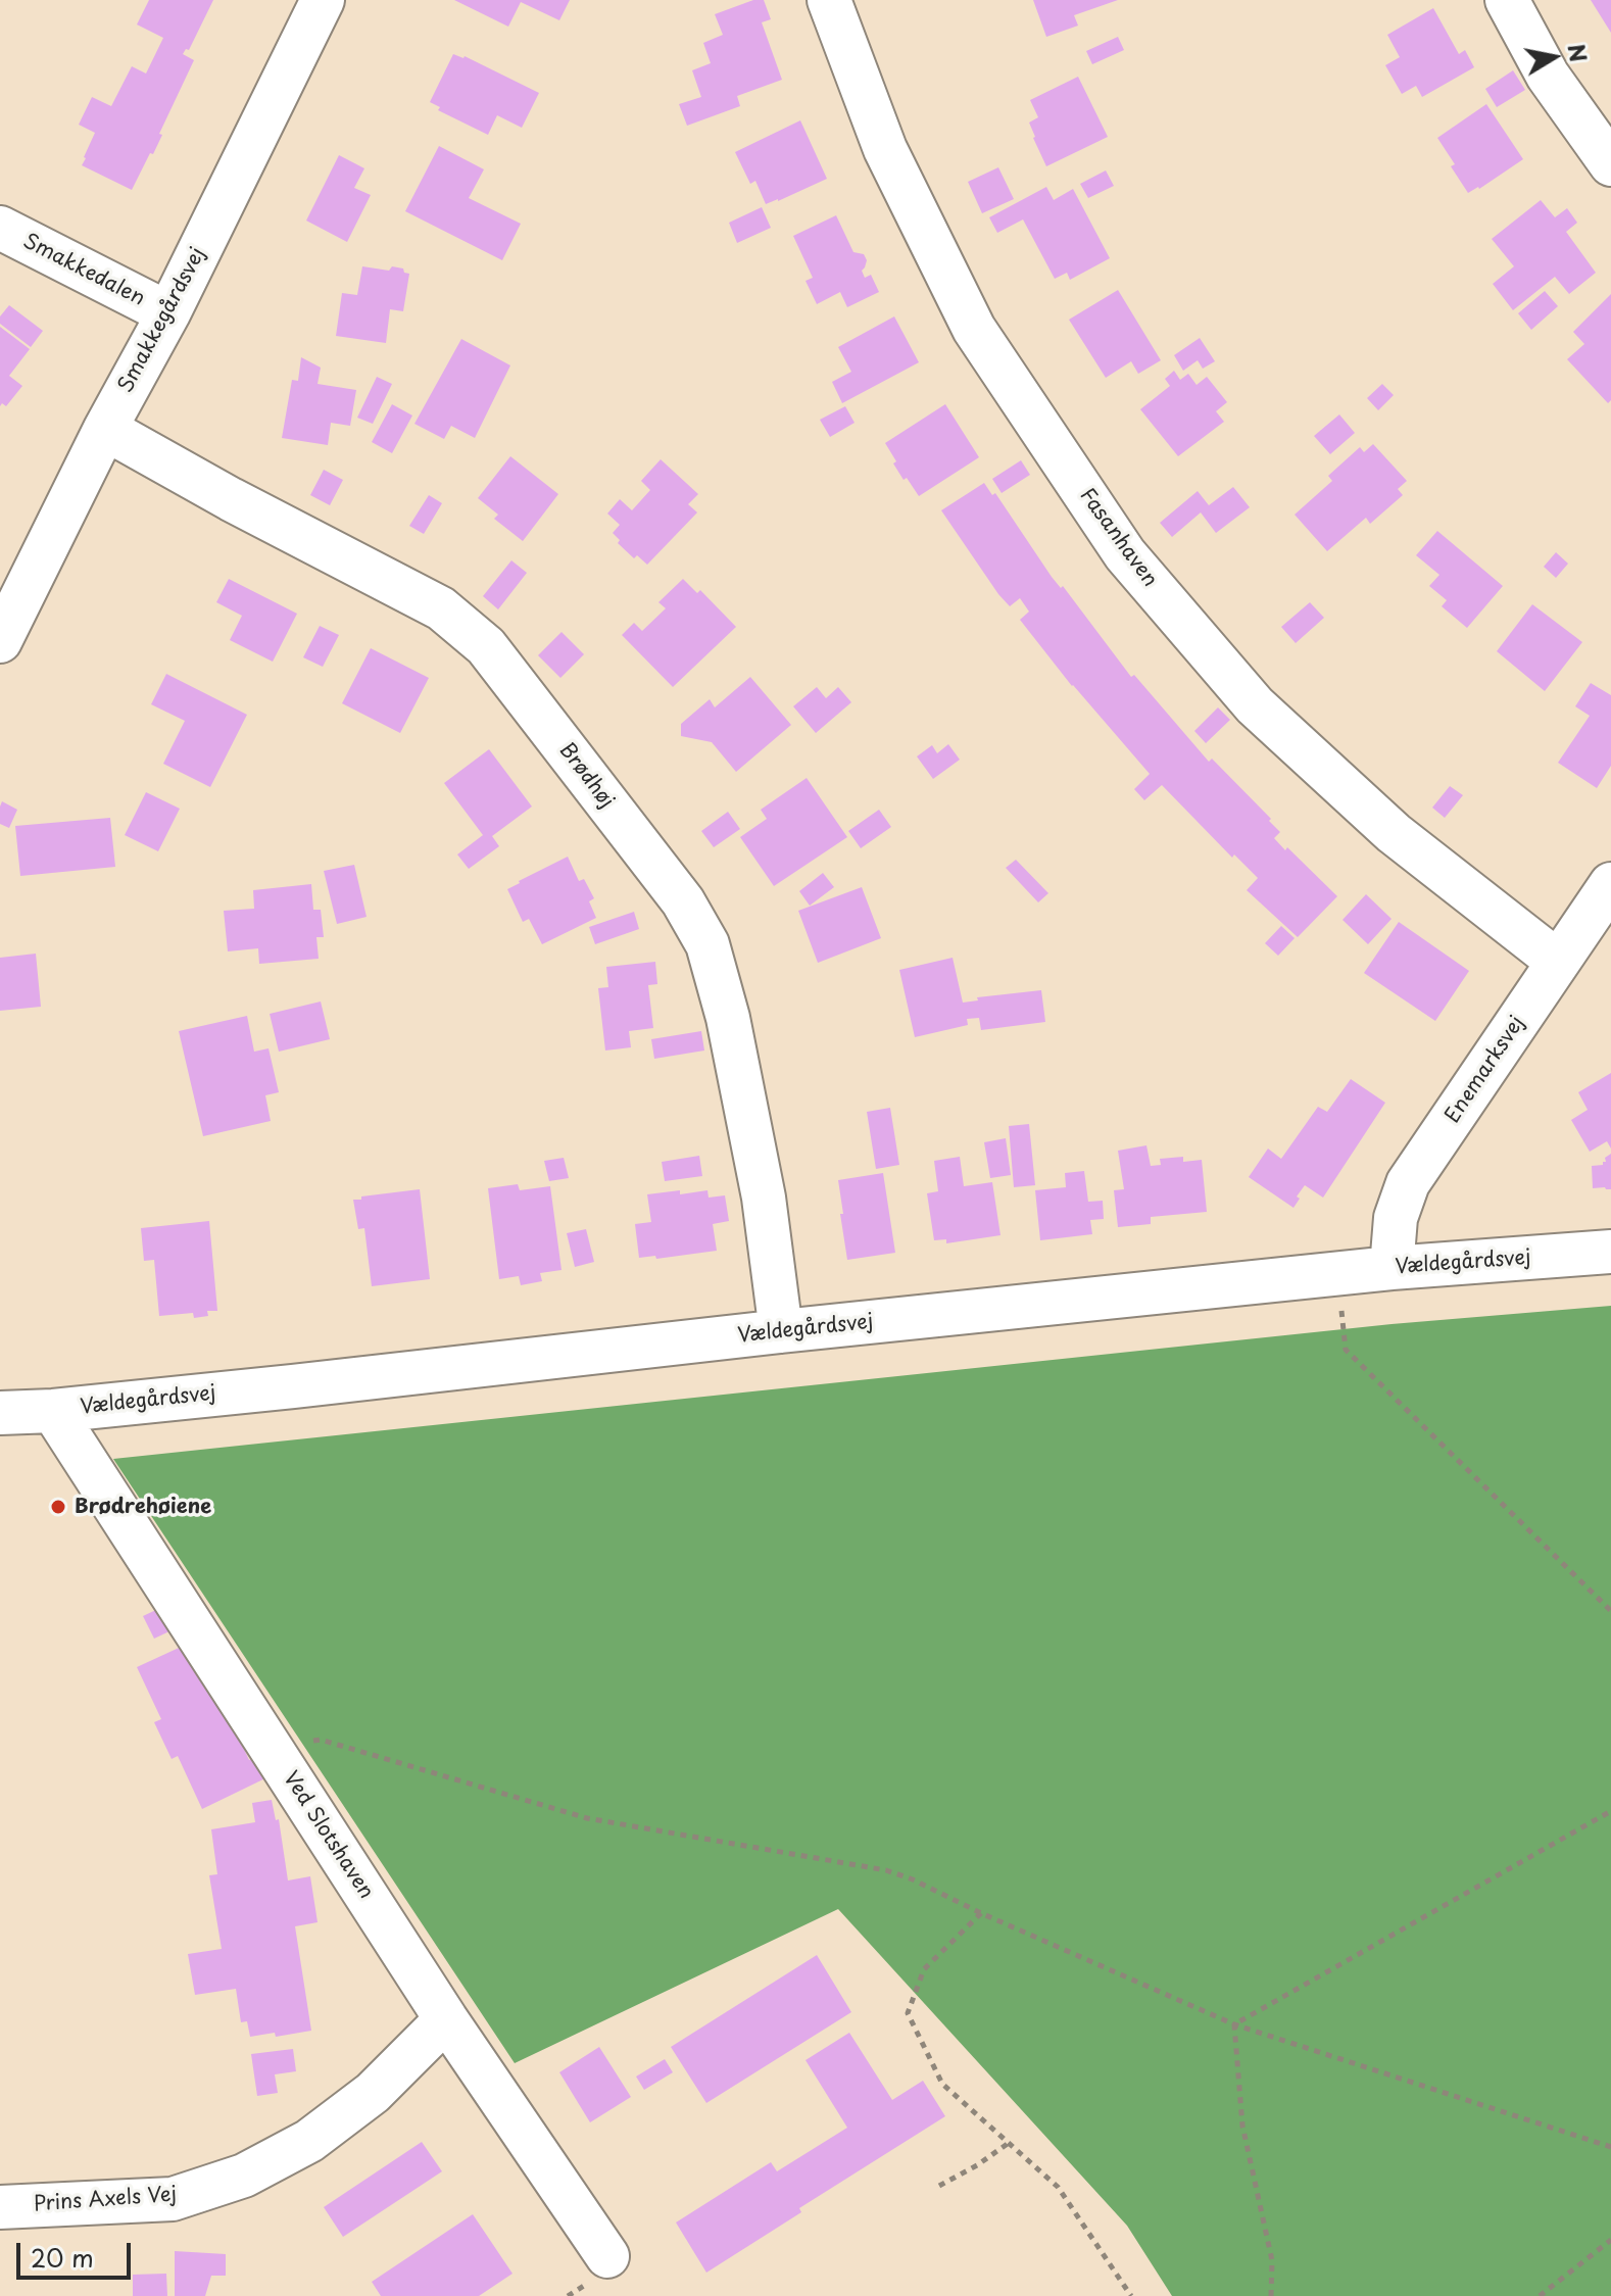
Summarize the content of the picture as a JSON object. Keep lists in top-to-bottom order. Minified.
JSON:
{"streets":{"street":["Smakkedalen","Smakkegårdsvej","Fasanhaven","Brødhøj","Enemarksvej","Vældegårdsvej","Ved Slotshaven","Prins Axels Vej"]},"crossings":[["Smakkedalen","Smakkegårdsvej"],["Smakkegårdsvej","Brødhøj"],["Fasanhaven","Enemarksvej"],["Brødhøj","Vældegårdsvej"],["Enemarksvej","Vældegårdsvej"],["Vældegårdsvej","Ved Slotshaven"],["Ved Slotshaven","Prins Axels Vej"]],"places":["Brødrehøiene"],"scale_bar":"20 m","north":"right"}
